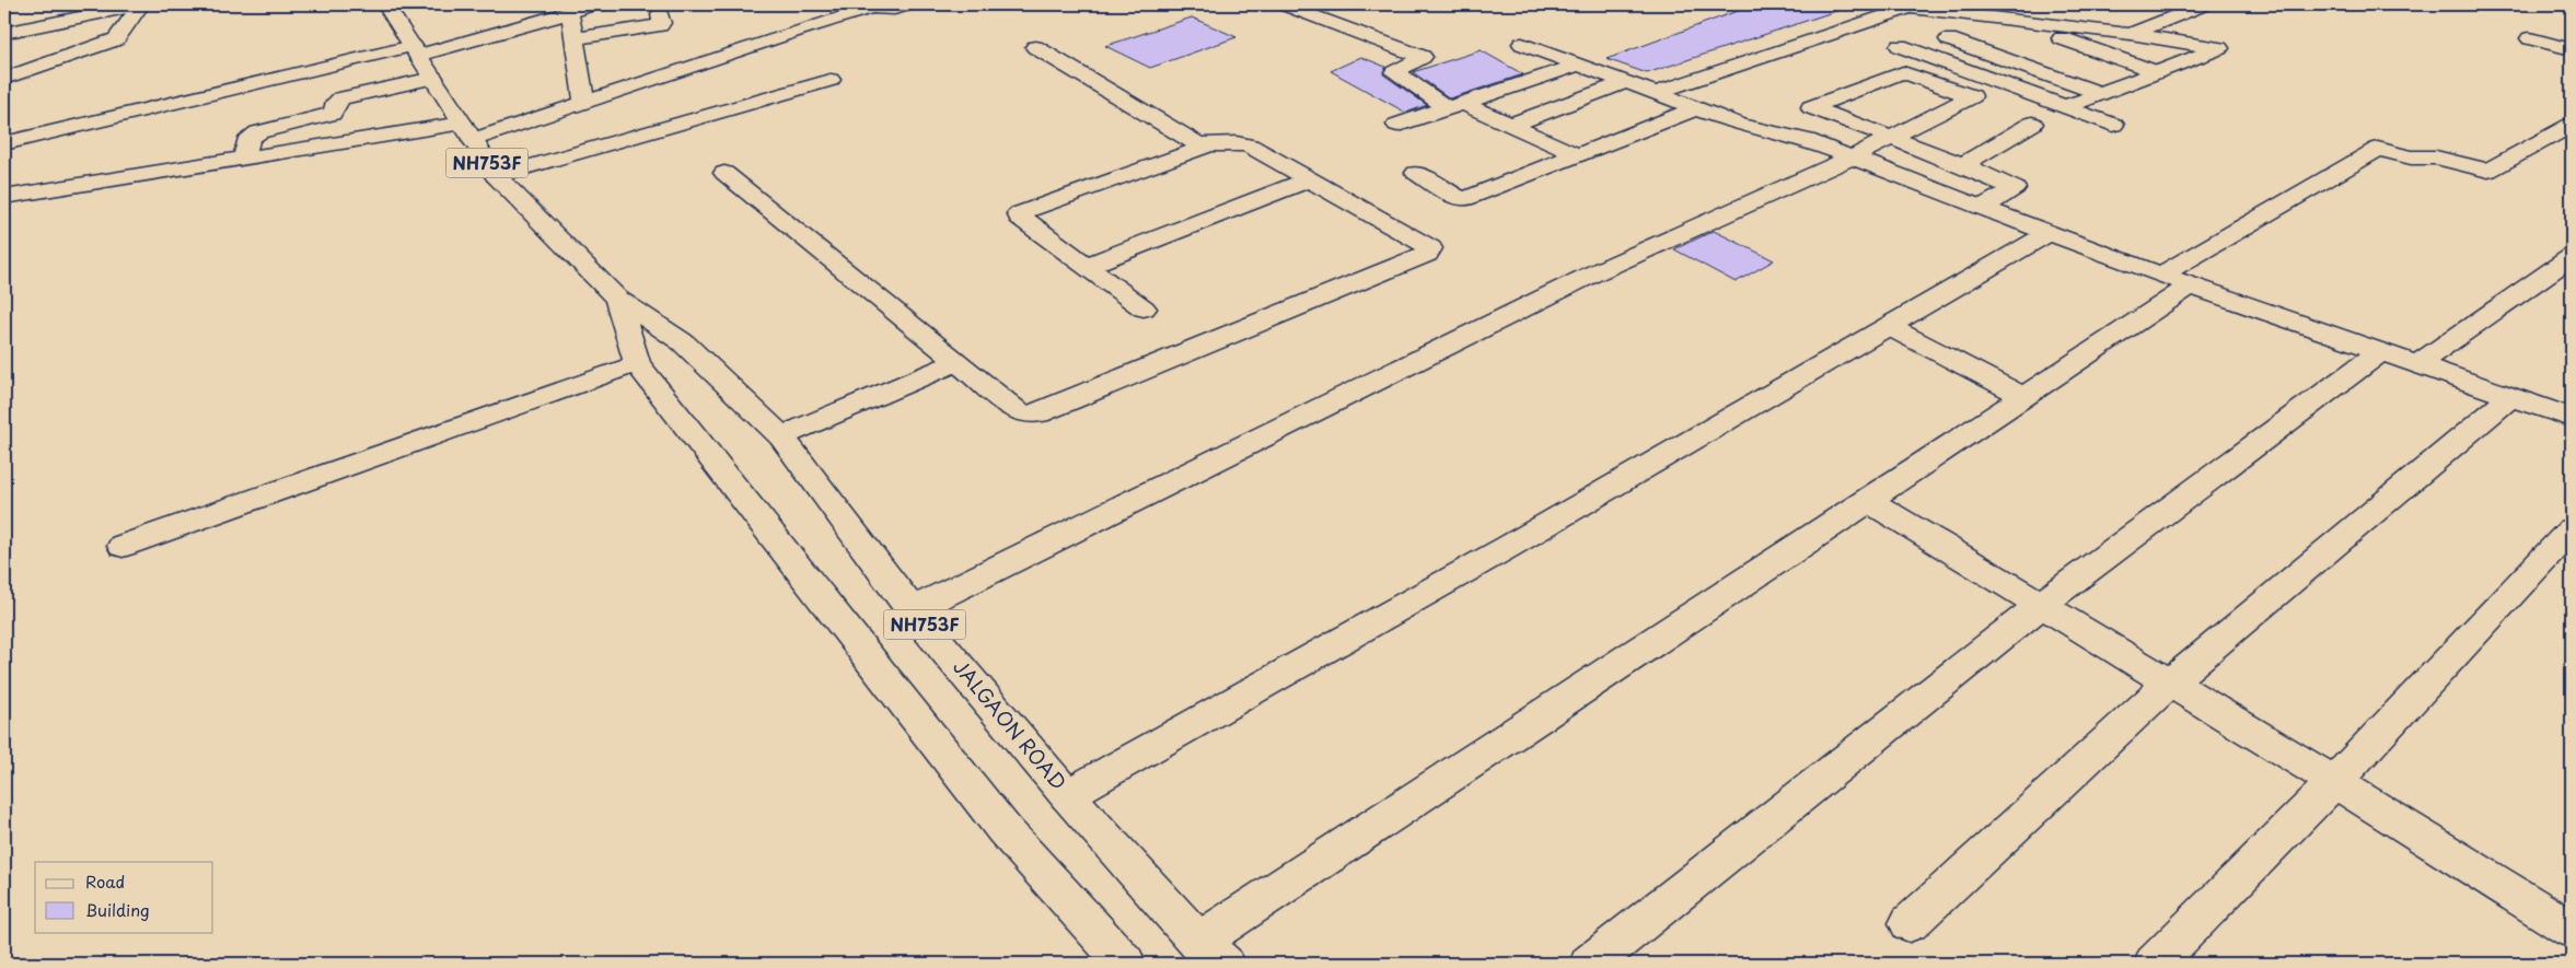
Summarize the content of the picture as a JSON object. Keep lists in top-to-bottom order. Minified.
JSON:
{"streets":{"main road":["NH753F","JALGAON ROAD"]},"legend":["Road","Building"]}
